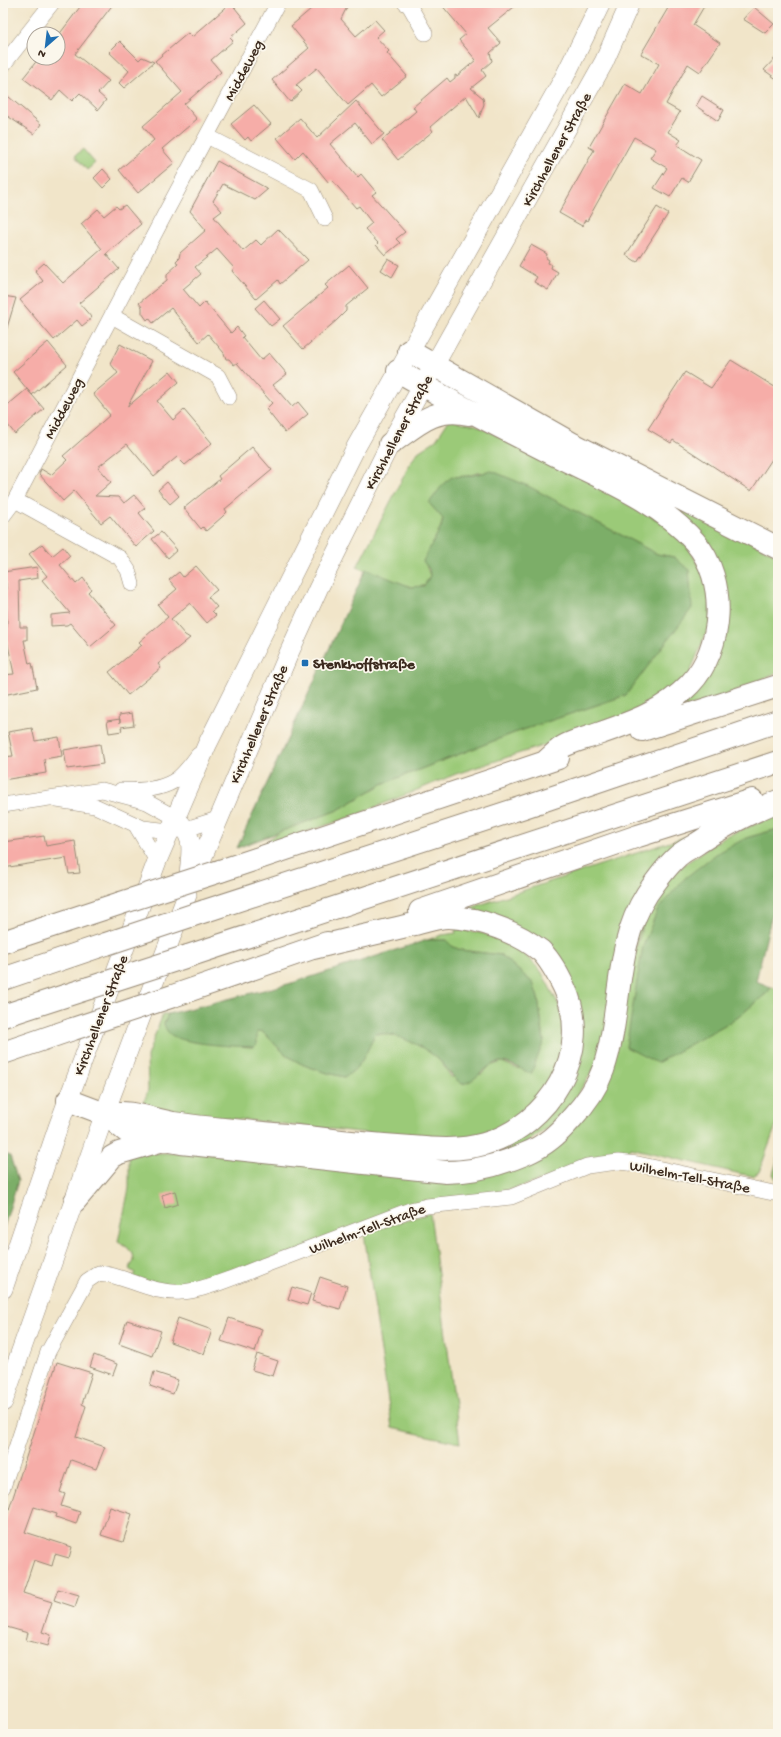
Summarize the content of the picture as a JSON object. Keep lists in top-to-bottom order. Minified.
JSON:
{"streets":{"main road":["Kirchhellener Straße"],"street":["Middeweg","Wilhelm-Tell-Straße"]},"places":{"transit":["Stenkhoffstraße"]},"north":"bottom left"}
